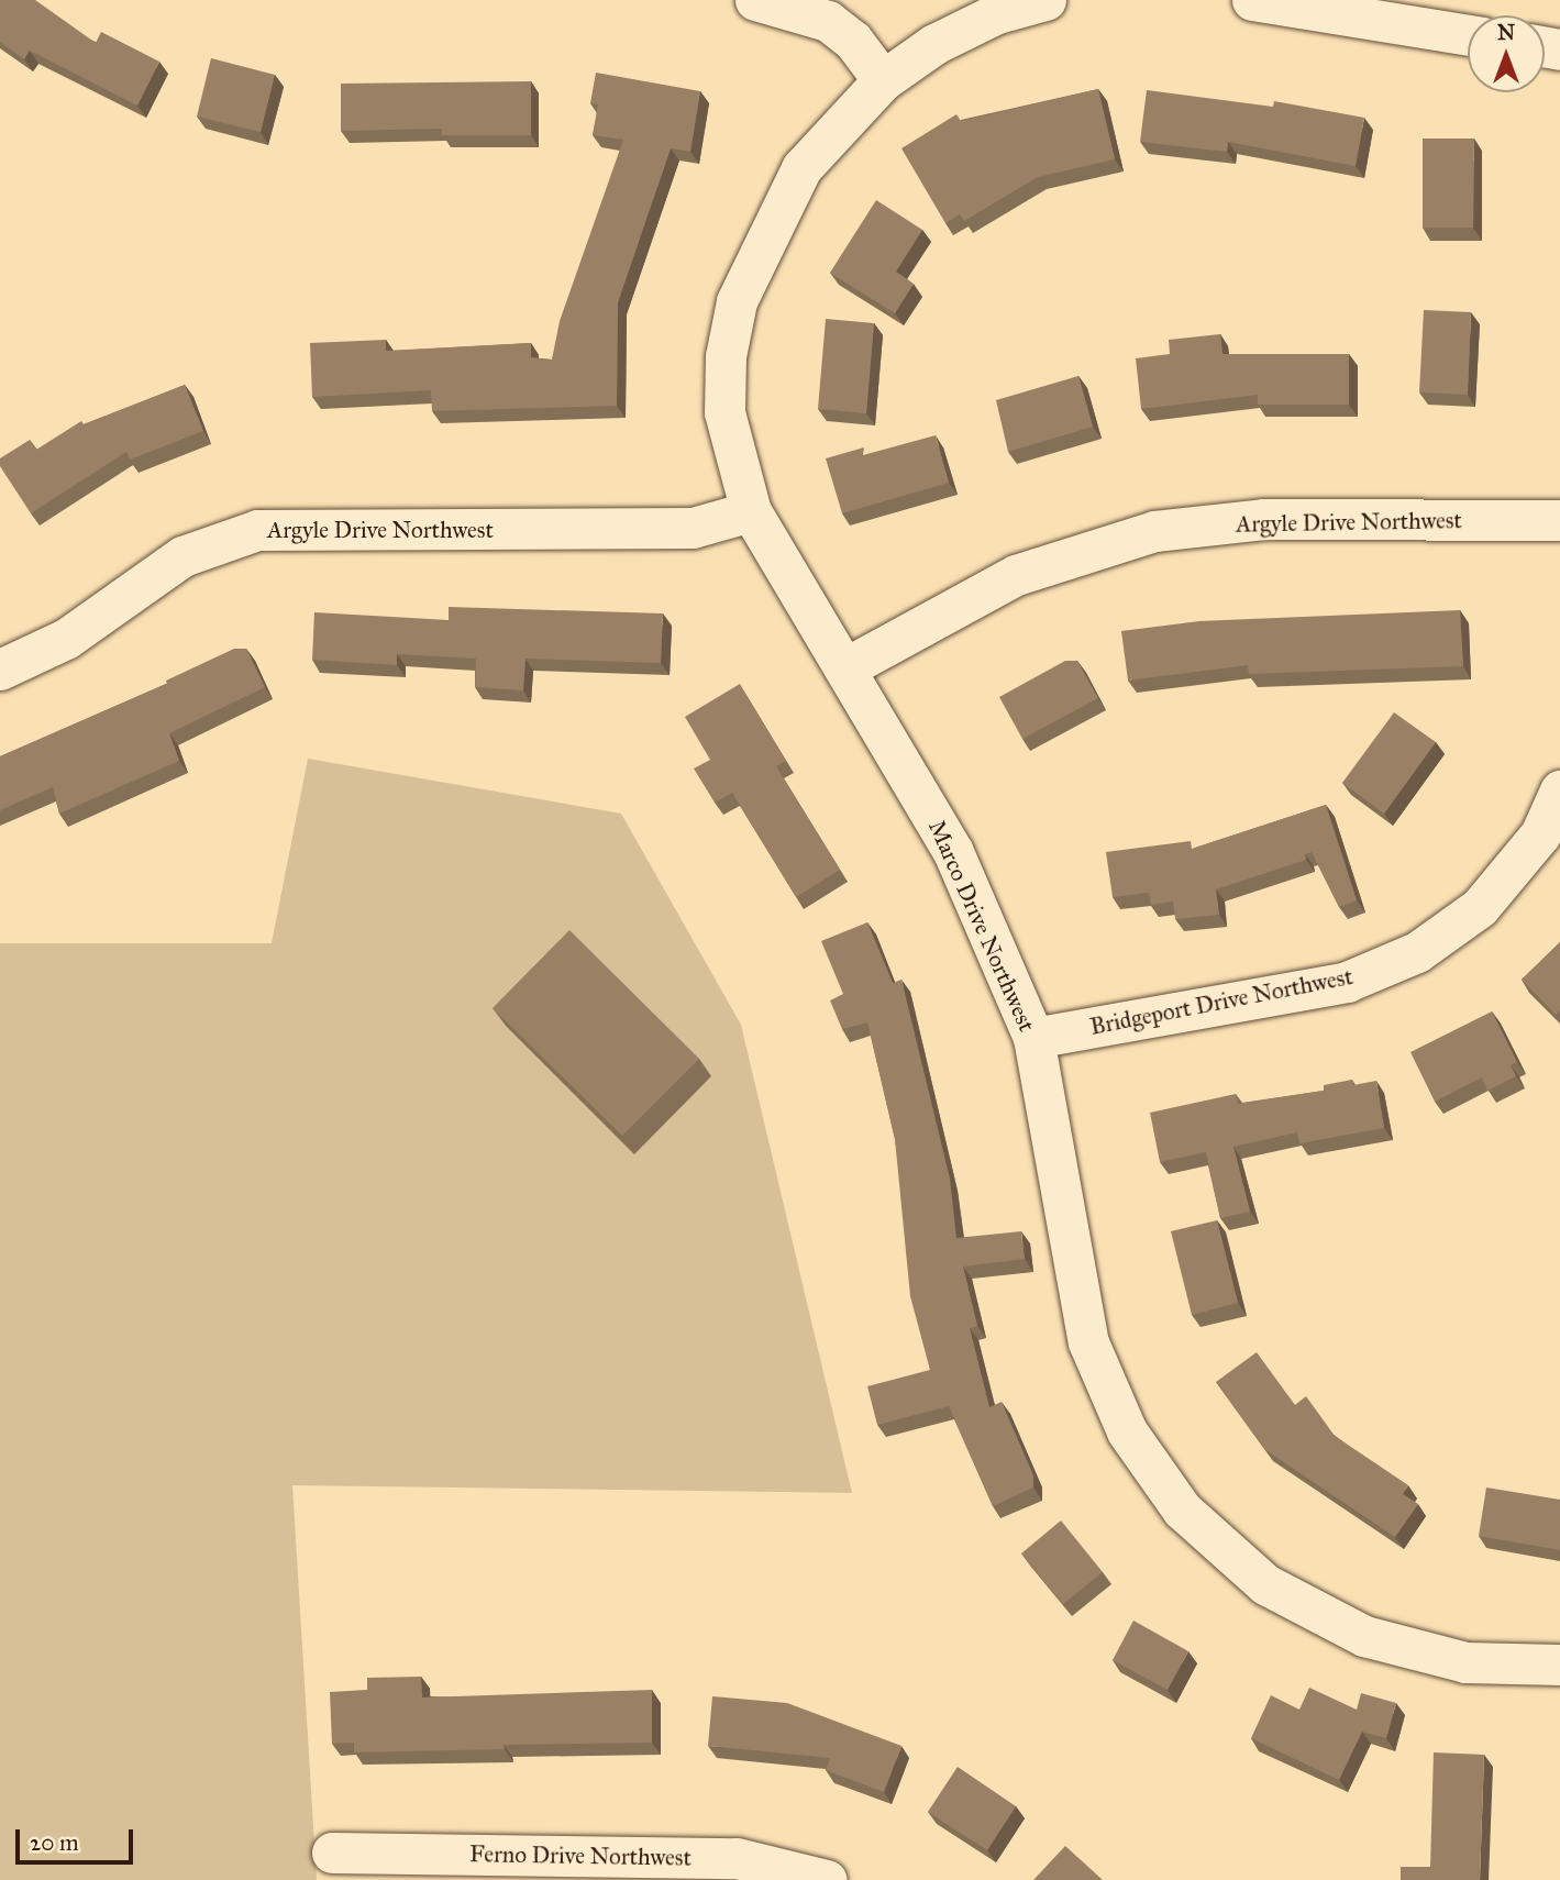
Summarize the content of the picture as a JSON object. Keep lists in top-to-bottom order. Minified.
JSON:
{"streets":{"street":["Argyle Drive Northwest","Marco Drive Northwest","Bridgeport Drive Northwest","Ferno Drive Northwest"]},"crossings":[["Argyle Drive Northwest","Marco Drive Northwest"],["Marco Drive Northwest","Bridgeport Drive Northwest"]],"scale_bar":"20 m","north":"top"}
